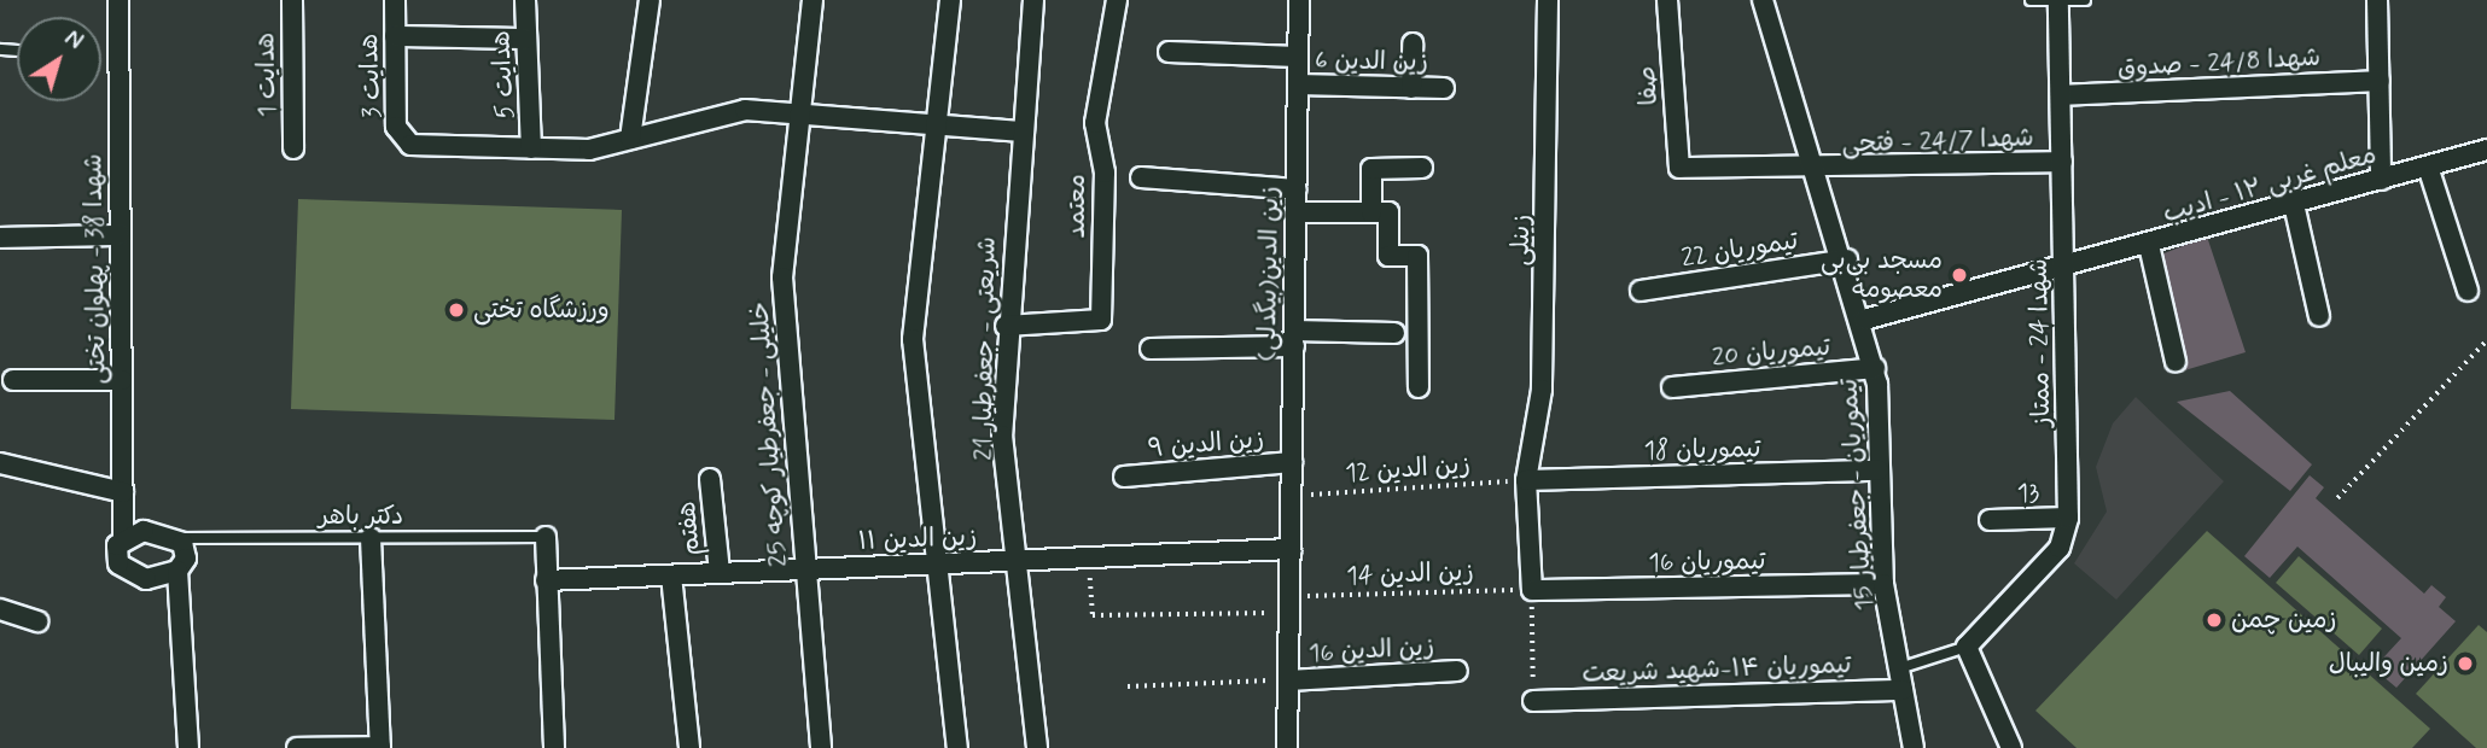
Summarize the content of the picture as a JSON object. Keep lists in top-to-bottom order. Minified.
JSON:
{"streets":{"street":["زین الدین 6","شهدا 24/8 - صدوق","هدایت 1","هدایت 5","هدایت 3","صفا","شهدا 24/7 - فتحی","معلم غربی ۱۲ - ادیب","معتمد","زینلی","تیموریان 22","شهدا 38 - پهلوان تختی","زین الدین(بیگدلی)","شهدا 24 - ممتاز","شریعتی - جعفرطیار 21","تیموریان 20","خلیلی - جعفرطیار کوچه 25","زین الدین ۹","تیموریان 18","13","تیموریان - جعفرطیار 15","هفتم","زین الدین ۱۱","تیموریان 16","زین الدین 16","تیموریان ۱۴-شهید شریعت"],"lane":["دکتر باهر"],"path":["زین الدین 12","زین الدین 14"]},"crossings":[["زین الدین 6","زین الدین(بیگدلی)"],["شهدا 24/8 - صدوق","شهدا 24 - ممتاز"],["هدایت 5","هدایت 3"],["صفا","شهدا 24/7 - فتحی"],["شهدا 24/7 - فتحی","شهدا 24 - ممتاز"],["شهدا 24/7 - فتحی","تیموریان - جعفرطیار 15"],["معلم غربی ۱۲ - ادیب","شهدا 24 - ممتاز"],["معلم غربی ۱۲ - ادیب","تیموریان - جعفرطیار 15"],["معتمد","شریعتی - جعفرطیار 21"],["زینلی","تیموریان 18"],["زینلی","زین الدین 12"],["زینلی","تیموریان 16"],["زینلی","زین الدین 14"],["تیموریان 22","تیموریان - جعفرطیار 15"],["شهدا 38 - پهلوان تختی","دکتر باهر"],["زین الدین(بیگدلی)","زین الدین ۹"],["زین الدین(بیگدلی)","زین الدین 12"],["زین الدین(بیگدلی)","زین الدین ۱۱"],["زین الدین(بیگدلی)","زین الدین 14"],["زین الدین(بیگدلی)","زین الدین 16"],["شهدا 24 - ممتاز","13"],["شریعتی - جعفرطیار 21","زین الدین ۱۱"],["تیموریان 20","تیموریان - جعفرطیار 15"],["خلیلی - جعفرطیار کوچه 25","زین الدین ۱۱"],["تیموریان 18","زین الدین 12"],["تیموریان 18","تیموریان - جعفرطیار 15"],["تیموریان - جعفرطیار 15","تیموریان 16"],["تیموریان - جعفرطیار 15","تیموریان ۱۴-شهید شریعت"],["هفتم","زین الدین ۱۱"],["زین الدین ۱۱","زین الدین 14"],["تیموریان 16","زین الدین 14"]],"places":["مسجد بی‌بی معصومه","ورزشگاه تختی","زمین چمن","زمین والیبال"],"north":"top right"}
